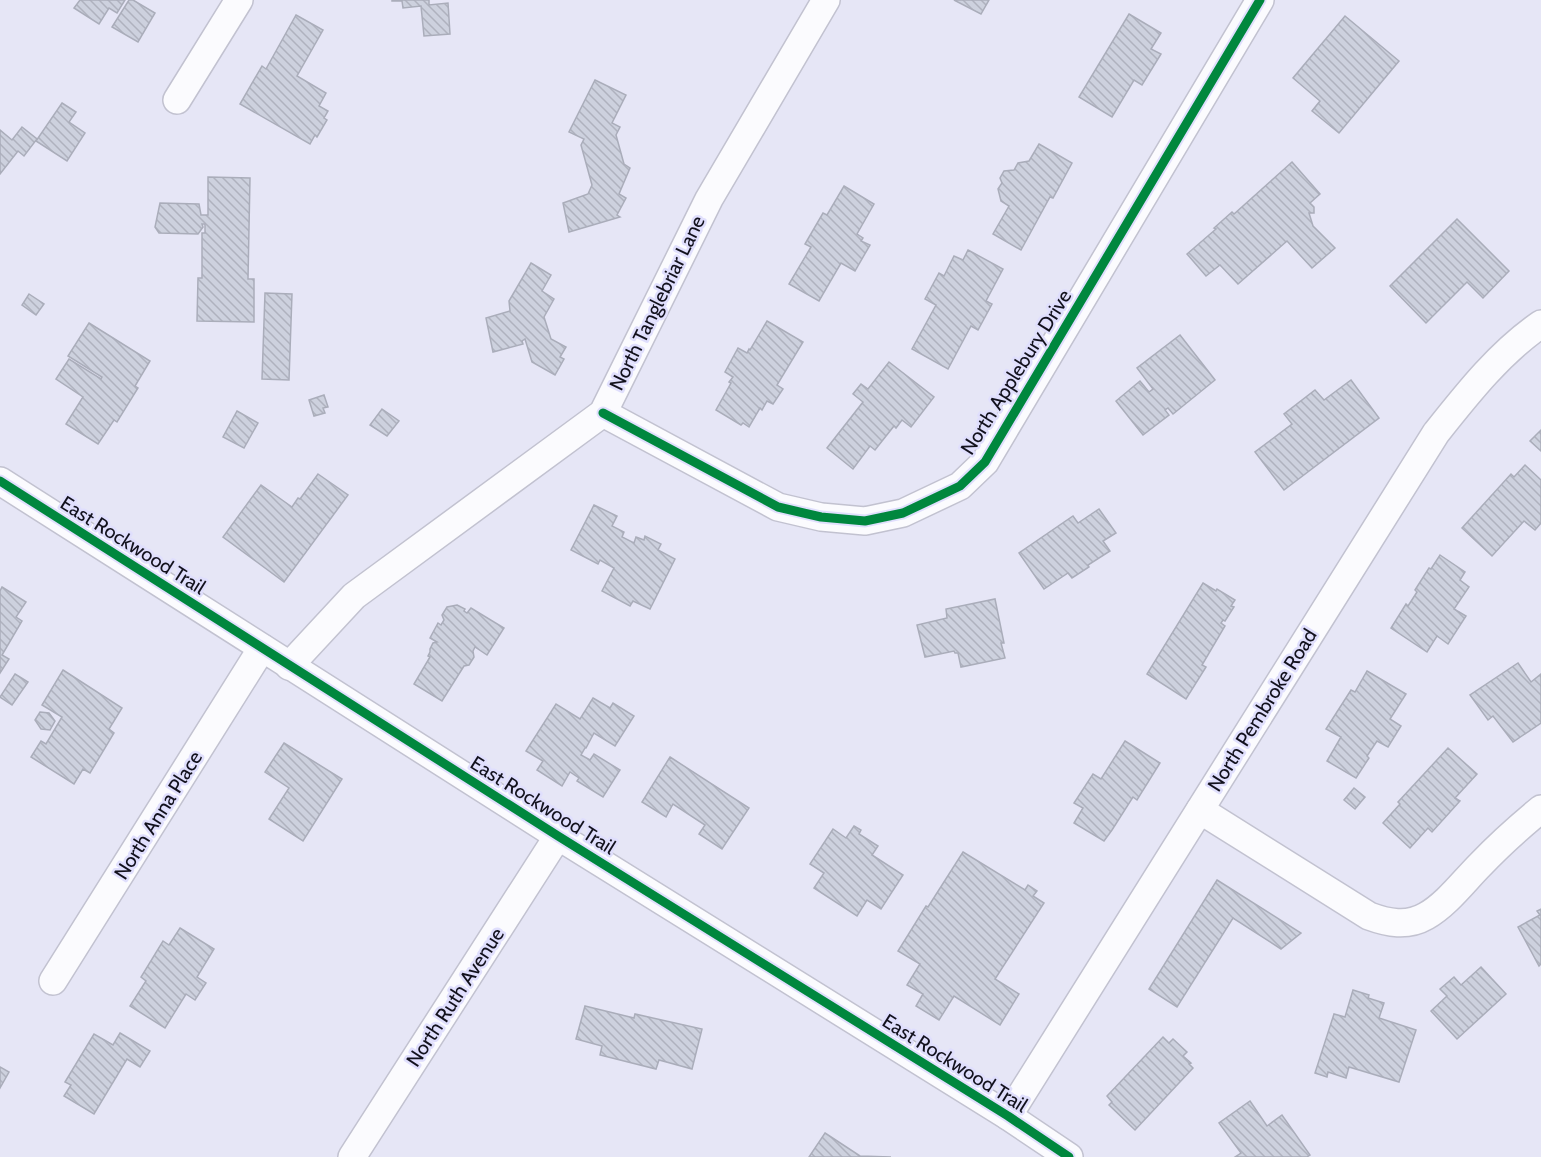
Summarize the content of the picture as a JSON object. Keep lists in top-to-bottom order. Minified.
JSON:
{"streets":{"street":["North Tanglebriar Lane","North Applebury Drive","East Rockwood Trail","North Pembroke Road","North Anna Place","North Ruth Avenue"]},"crossings":[["North Tanglebriar Lane","North Applebury Drive"],["North Tanglebriar Lane","East Rockwood Trail"],["East Rockwood Trail","North Pembroke Road"],["East Rockwood Trail","North Anna Place"],["East Rockwood Trail","North Ruth Avenue"]]}
